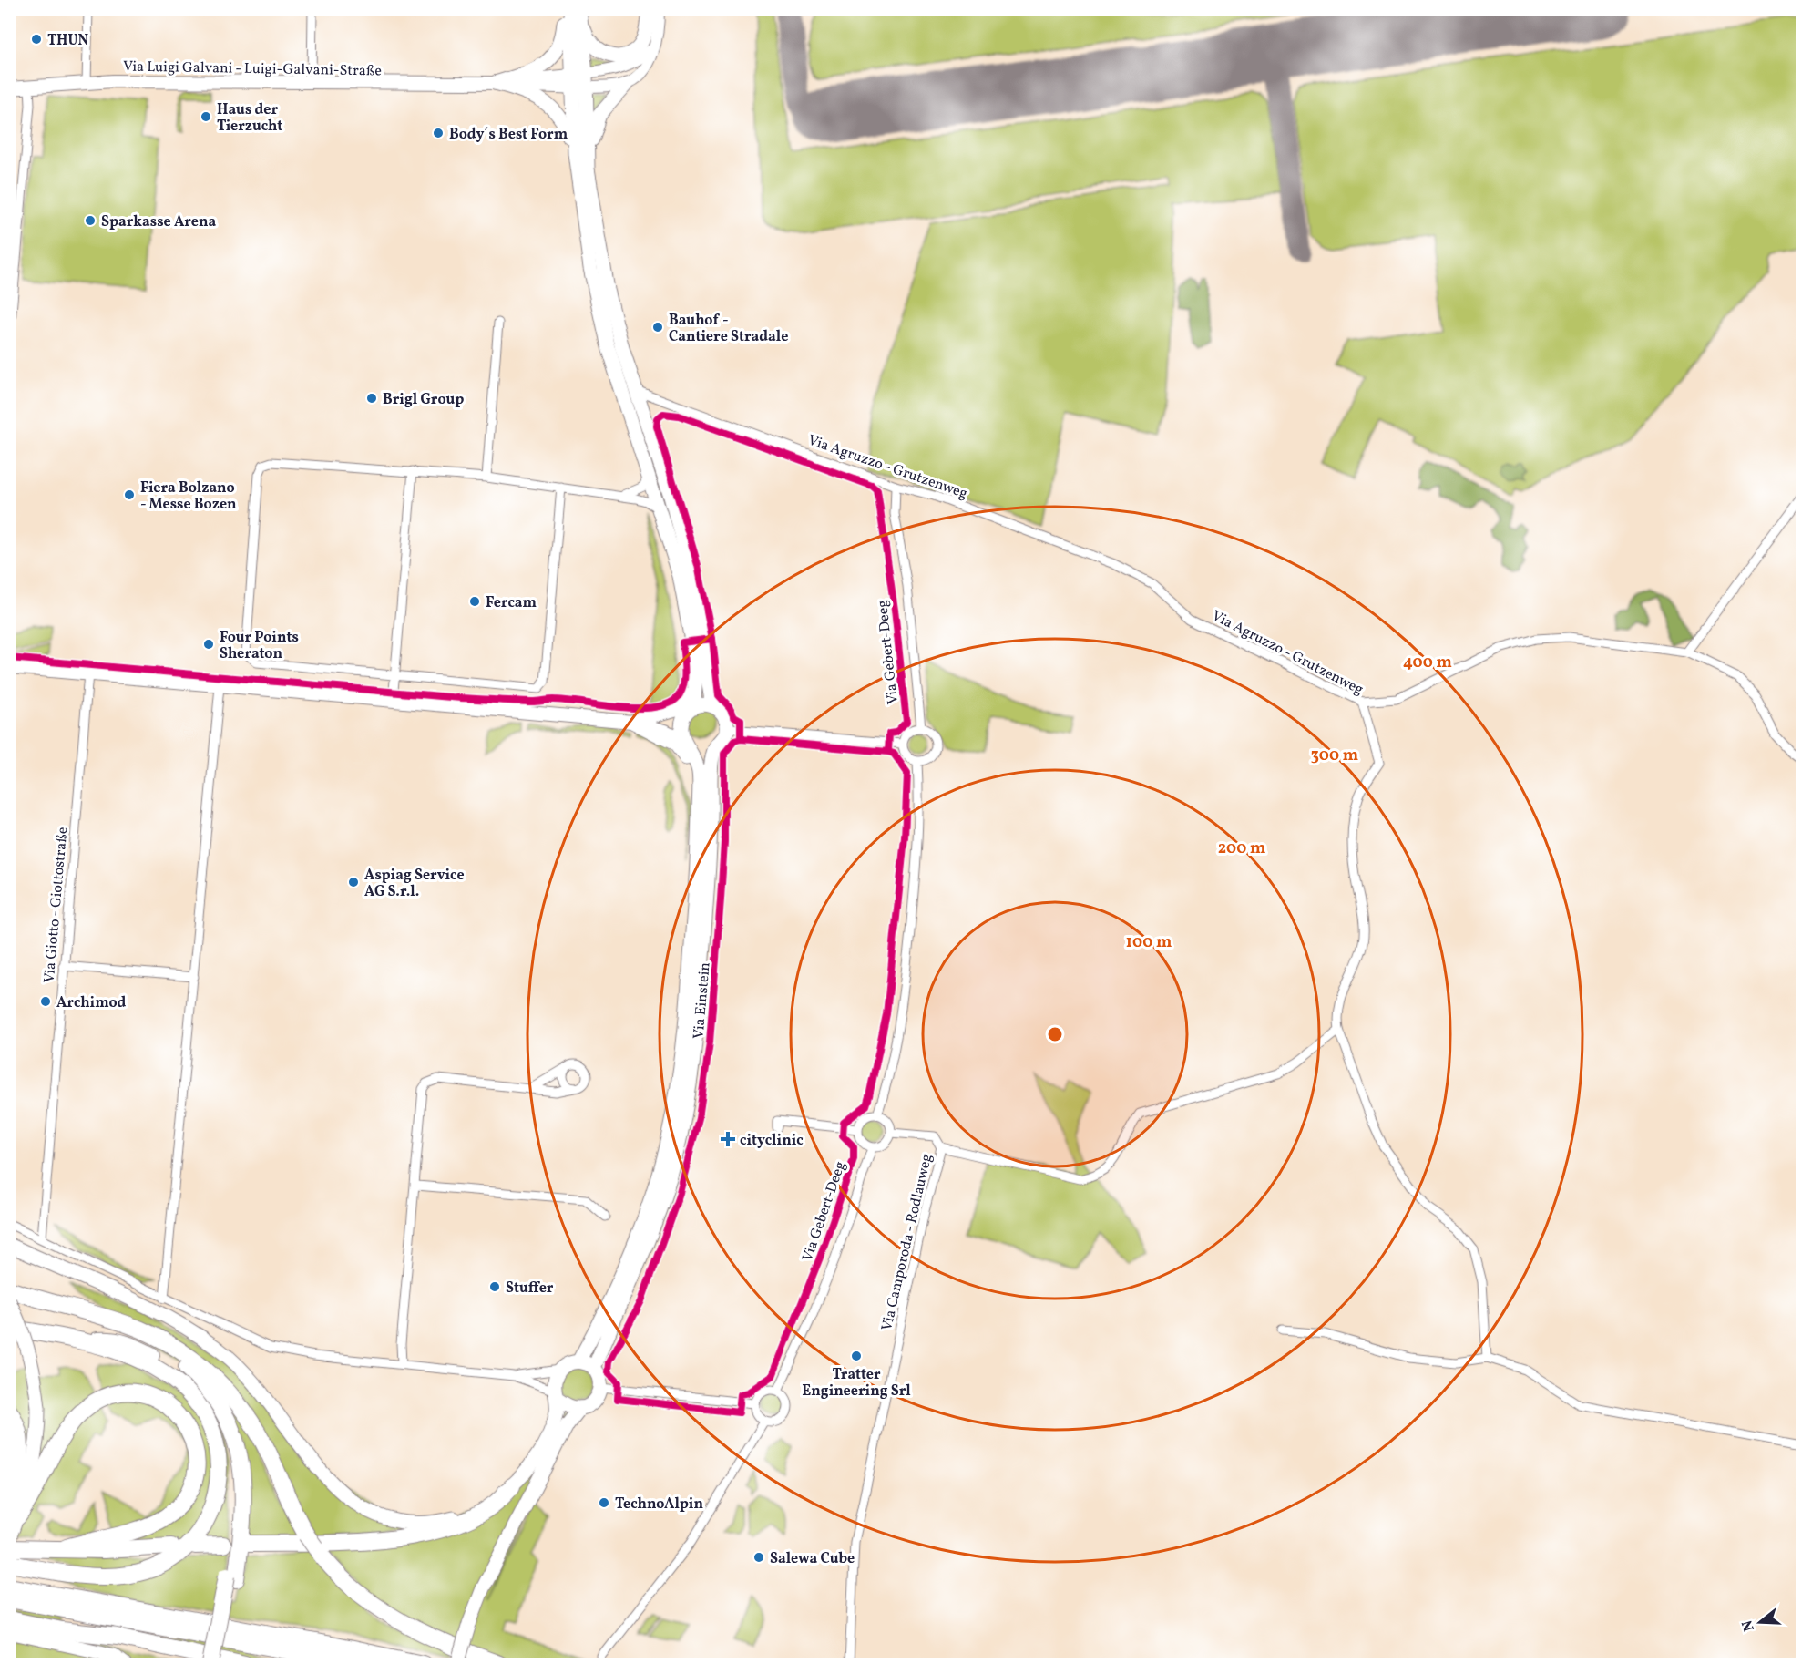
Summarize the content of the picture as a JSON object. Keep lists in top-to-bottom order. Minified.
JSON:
{"streets":{"main road":["Via Luigi Galvani - Luigi-Galvani-Straße"],"street":["Via Agruzzo - Grutzenweg","Via Giotto - Giottostraße","Via Camporoda - Rodlauweg"],"cycle path":["Via Gebert-Deeg"]},"crossings":[["Via Agruzzo - Grutzenweg","Via Camporoda - Rodlauweg"]],"places":{"other":["THUN","Haus der Tierzucht","Body´s Best Form","Sparkasse Arena","Bauhof - Cantiere Stradale","Brigl Group","Fiera Bolzano - Messe Bozen","Fercam","Four Points Sheraton","Aspiag Service AG S.r.l.","Archimod","Stuffer","Tratter Engineering Srl","TechnoAlpin","Salewa Cube"],"health":["cityclinic"]},"north":"left","rings":["400 m","300 m","200 m","100 m"]}
